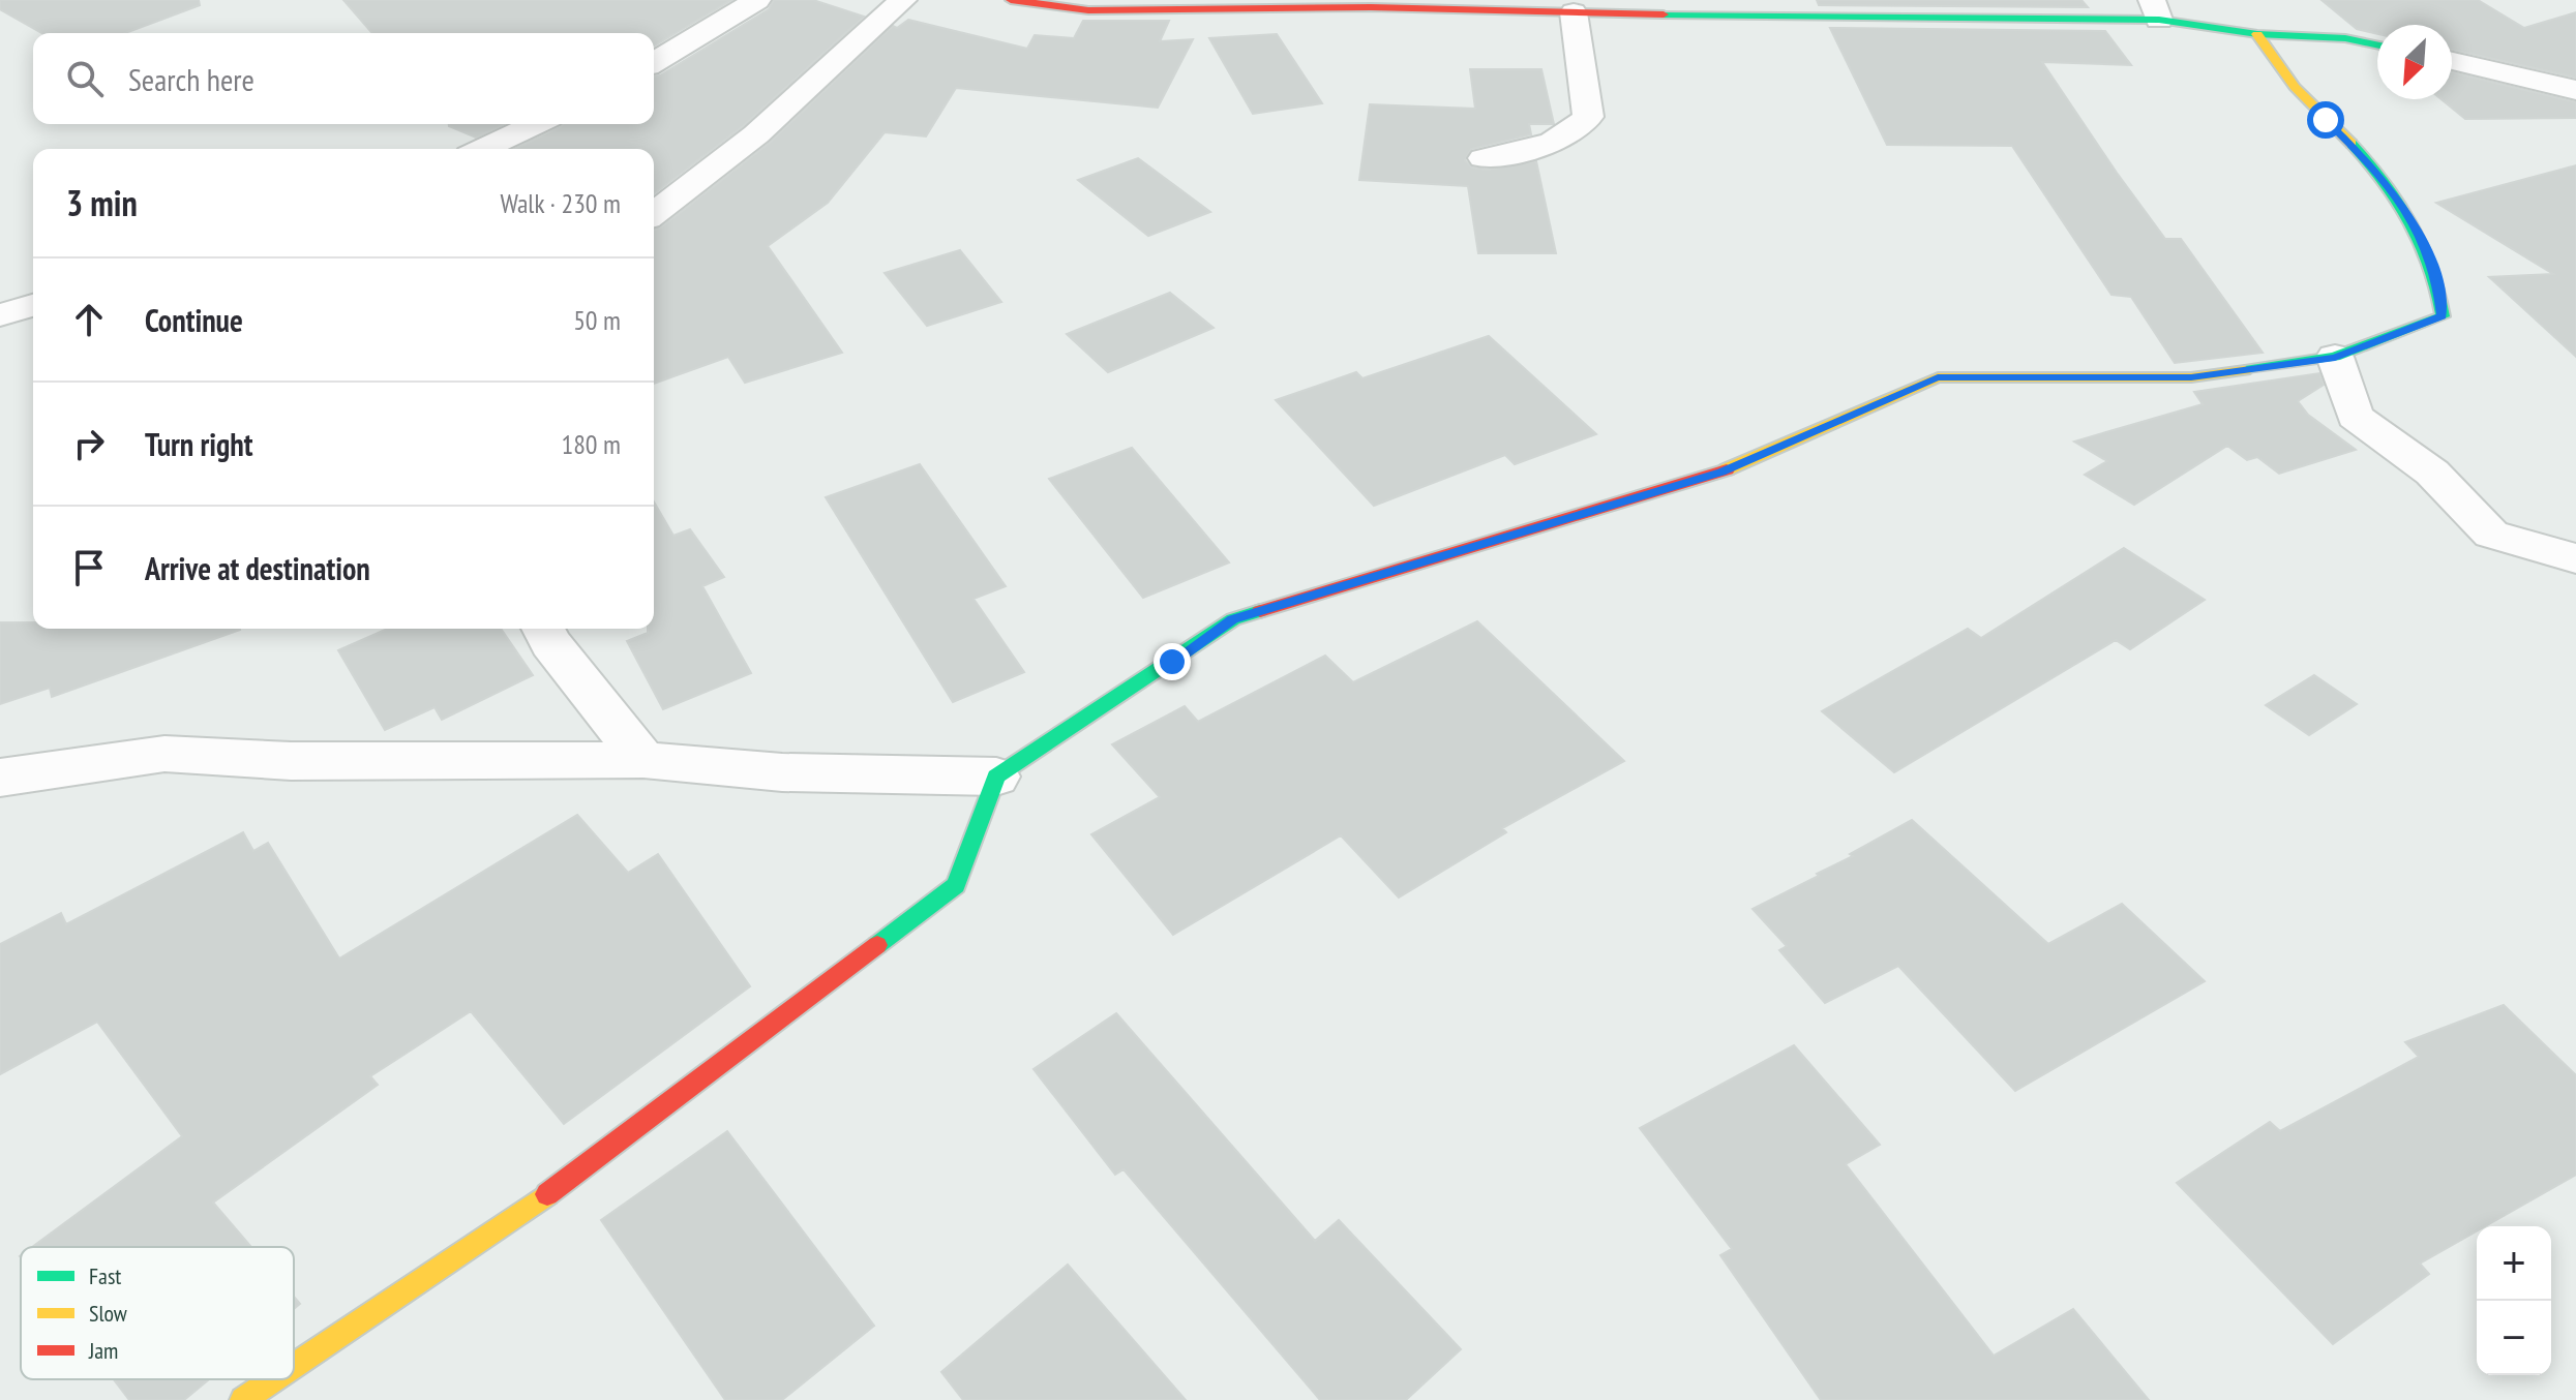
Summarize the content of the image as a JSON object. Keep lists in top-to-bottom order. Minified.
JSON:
{"legend":["Fast","Slow","Jam"],"north":"bottom left","page":{"search":"Search here","heading":["3 min","Walk · 230 m"],"list":[["Continue","50 m"],["Turn right","180 m"],"Arrive at destination"],"map_buttons":["+","−"]}}
